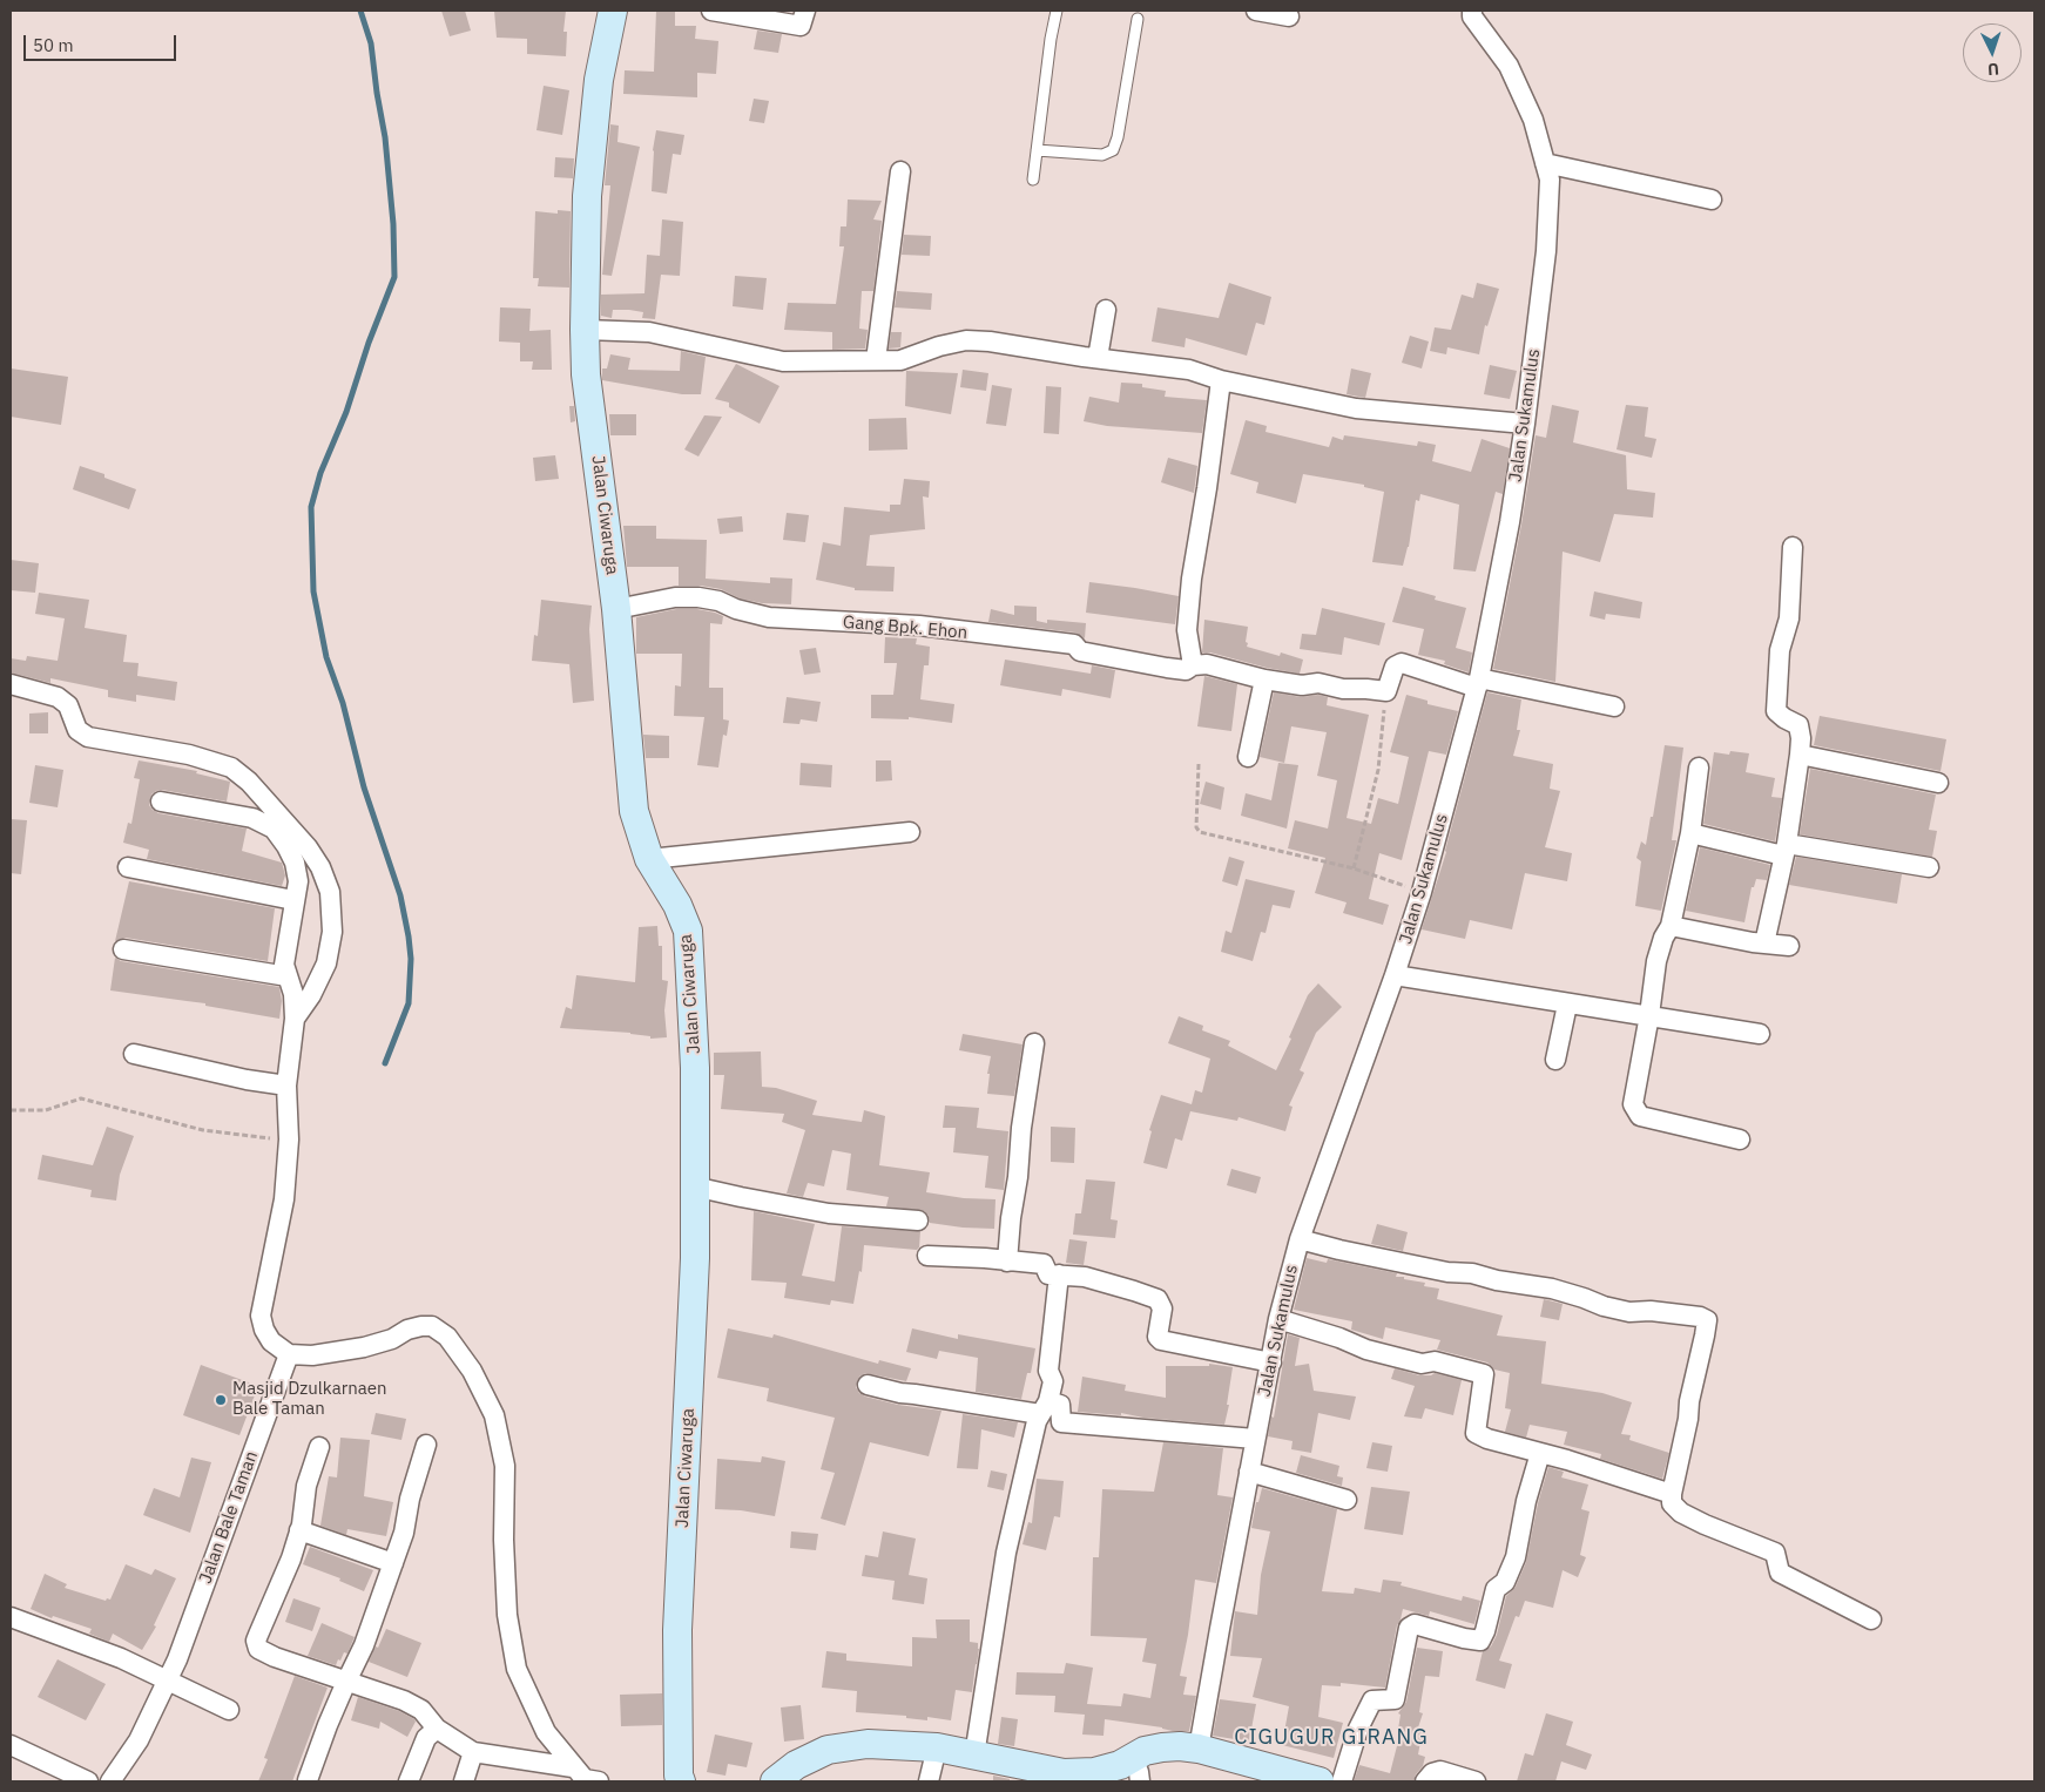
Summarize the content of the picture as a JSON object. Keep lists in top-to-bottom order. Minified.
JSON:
{"streets":{"street":["Jalan Sukamulus","Jalan Ciwaruga","Gang Bpk. Ehon","Jalan Bale Taman"]},"crossings":[["Jalan Ciwaruga","Gang Bpk. Ehon"]],"districts":["CIGUGUR GIRANG"],"places":["Masjid Dzulkarnaen Bale Taman"],"scale_bar":"50 m","north":"bottom"}
